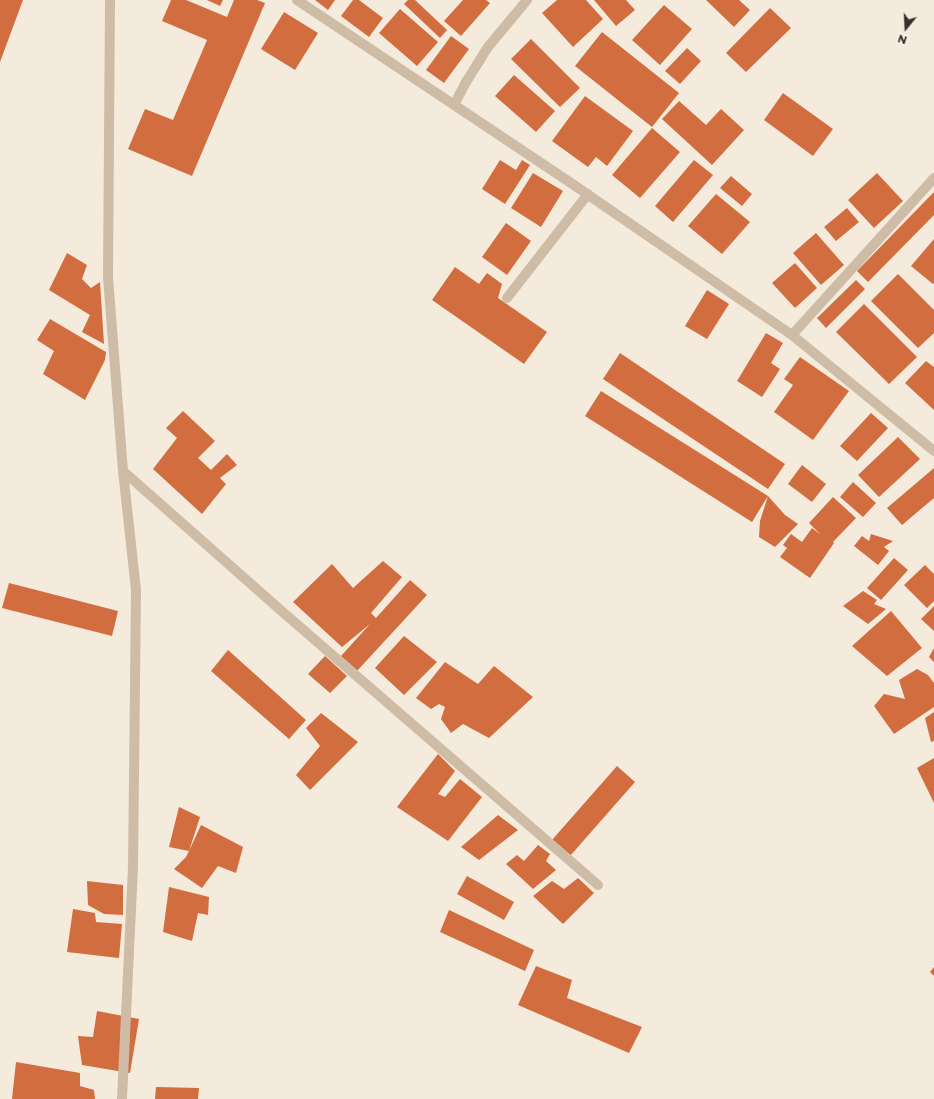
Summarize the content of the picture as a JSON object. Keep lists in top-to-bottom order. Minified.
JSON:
{"north":"bottom"}
